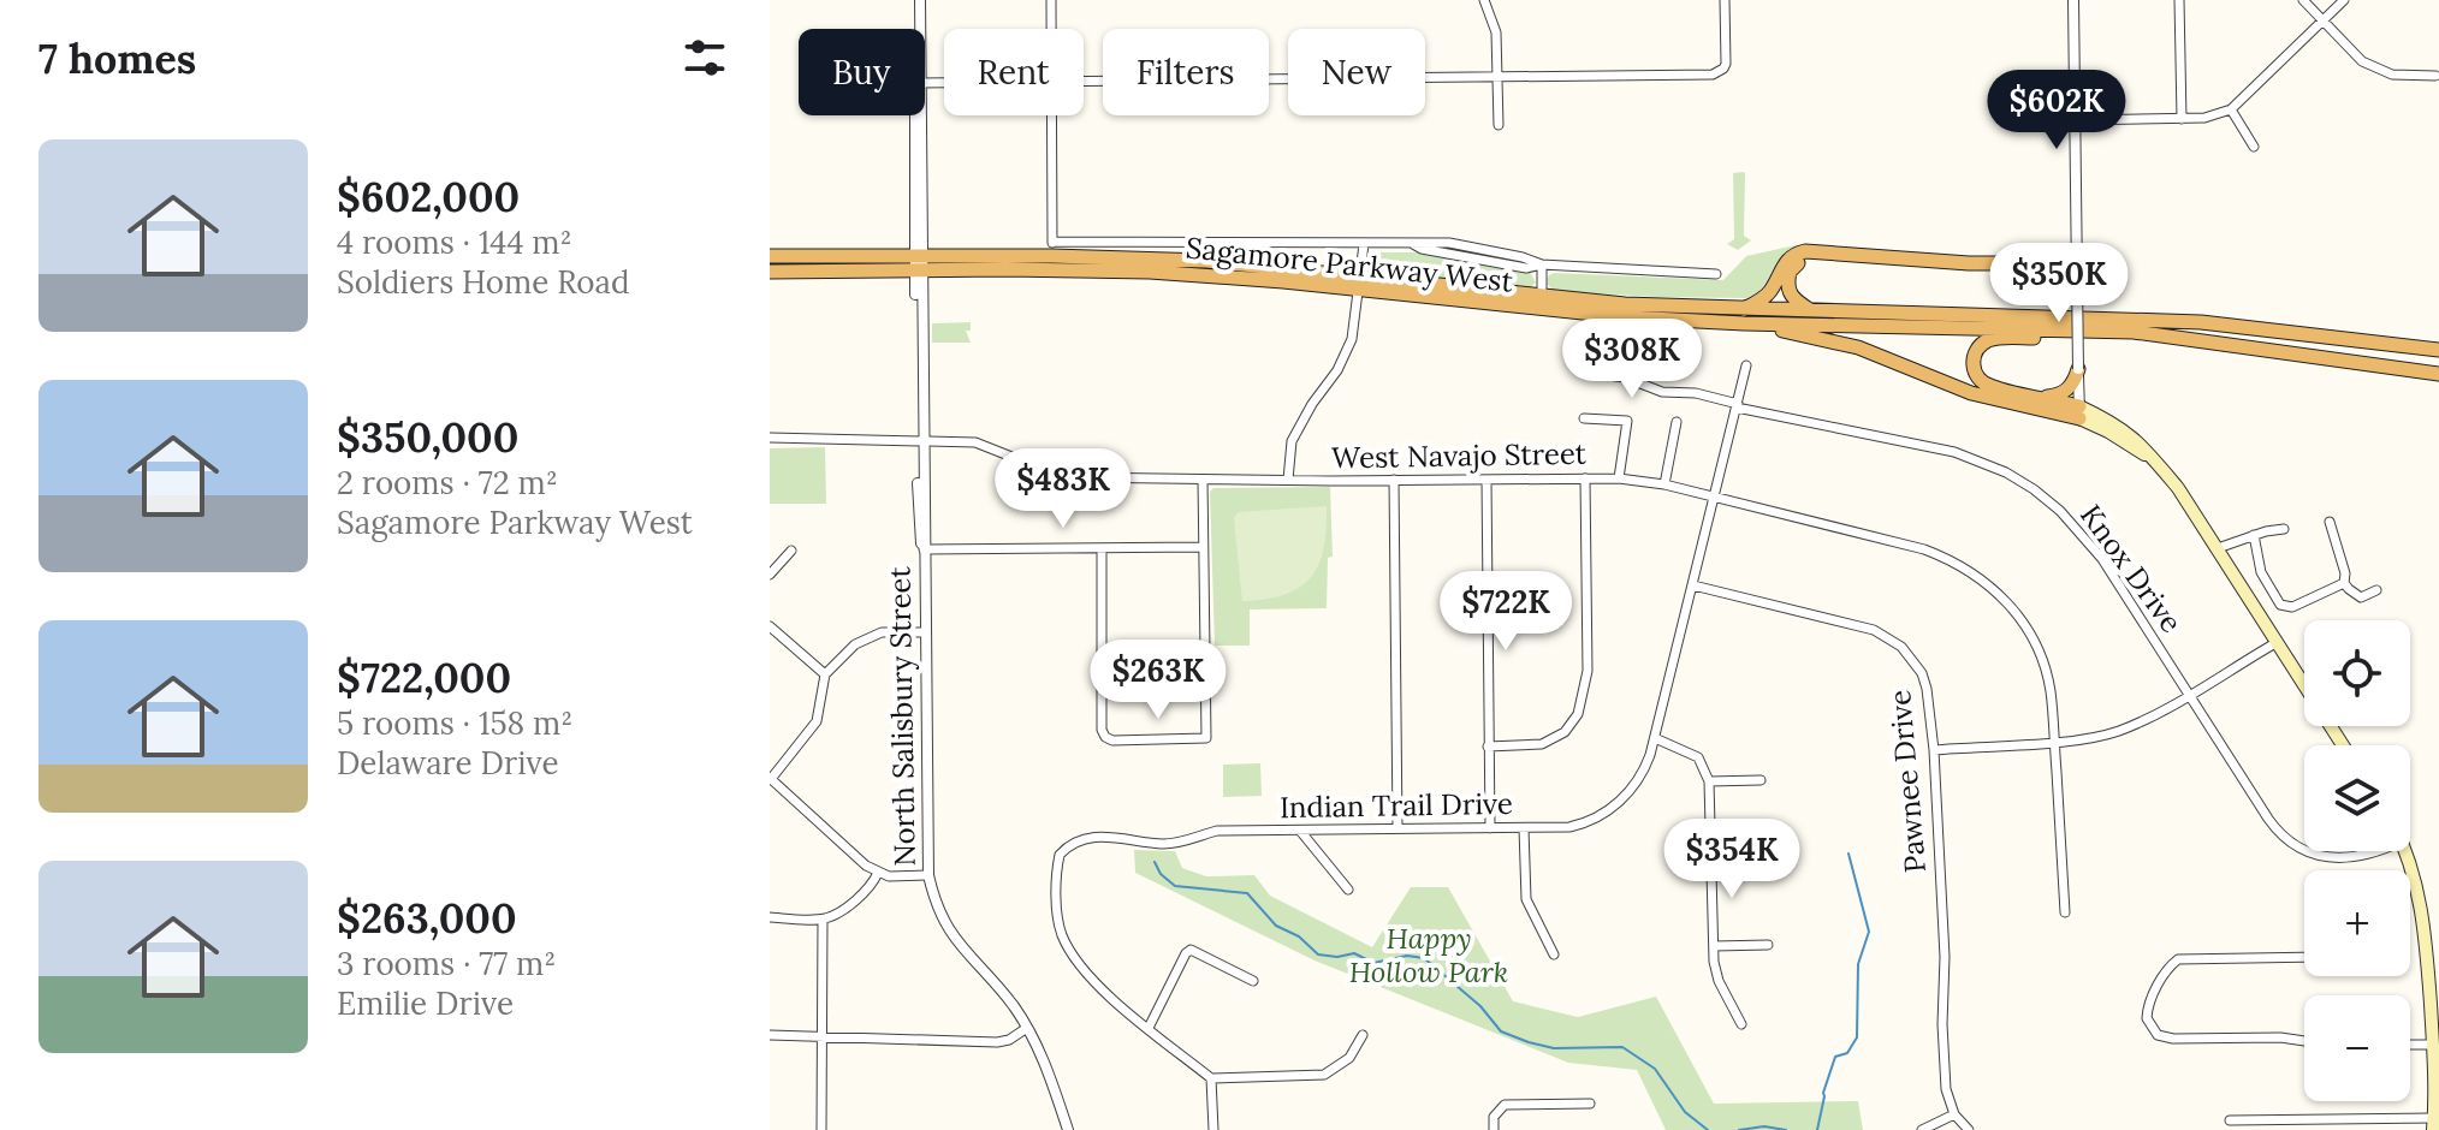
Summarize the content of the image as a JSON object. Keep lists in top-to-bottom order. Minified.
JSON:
{"streets":{"highway":["Sagamore Parkway West"],"street":["West Navajo Street","Knox Drive","North Salisbury Street","Pawnee Drive","Indian Trail Drive"]},"crossings":[["Sagamore Parkway West","North Salisbury Street"],["West Navajo Street","North Salisbury Street"],["West Navajo Street","Indian Trail Drive"],["Knox Drive","Indian Trail Drive"],["Pawnee Drive","Indian Trail Drive"]],"parks":["Happy Hollow Park"],"page":{"heading":"7 homes","chip":["Buy","Rent","Filters","New"],"price":["$602K","$350K","$308K","$483K","$722K","$263K","$354K"],"list":[{"name":"$602,000","note":"4 rooms · 144 m² · Soldiers Home Road"},{"name":"$350,000","note":"2 rooms · 72 m² · Sagamore Parkway West"},{"name":"$722,000","note":"5 rooms · 158 m² · Delaware Drive"},{"name":"$263,000","note":"3 rooms · 77 m² · Emilie Drive"}],"map_buttons":["+","−"]}}
